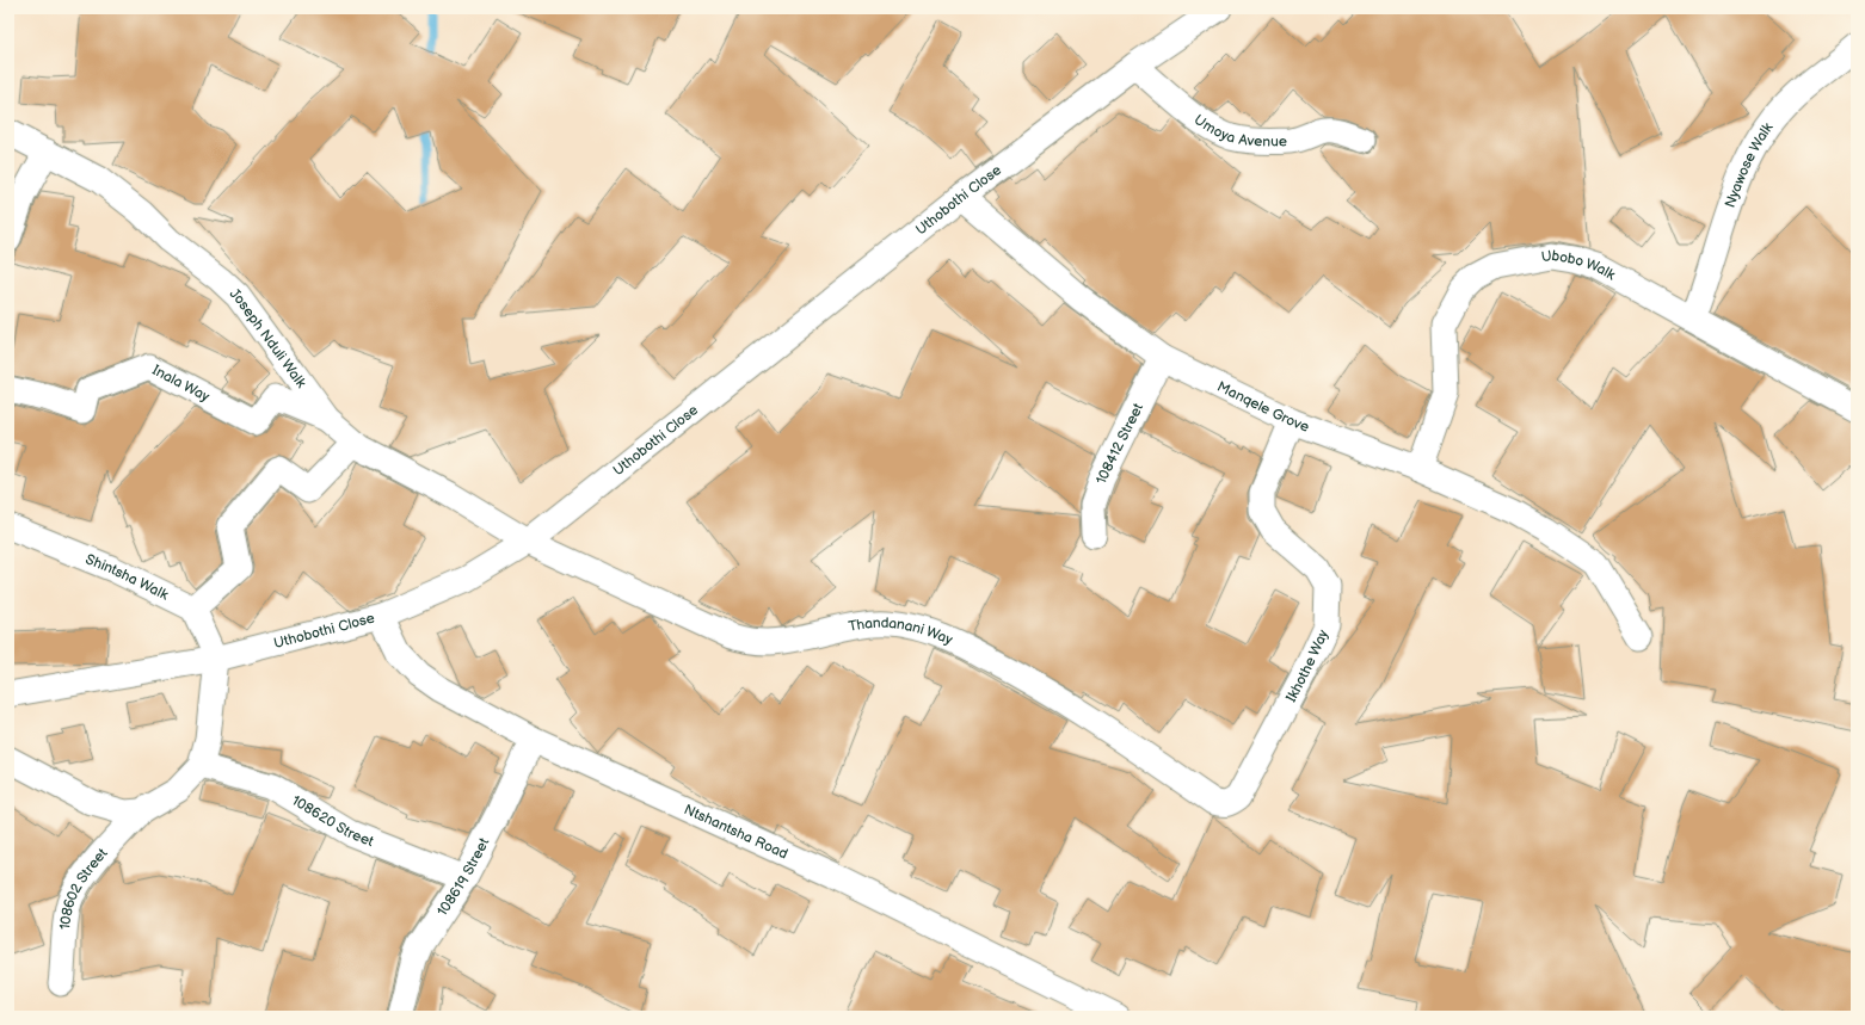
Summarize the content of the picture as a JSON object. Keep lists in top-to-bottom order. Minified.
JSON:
{"streets":{"street":["Umoya Avenue","Nyawose Walk","Uthobothi Close","Ubobo Walk","Joseph Nduli Walk","Inala Way","Manqele Grove","108412 Street","Shintsha Walk","Thandanani Way","Ikhothe Way","108620 Street","Ntshantsha Road","108619 Street","108602 Street"]},"crossings":[["Umoya Avenue","Uthobothi Close"],["Nyawose Walk","Ubobo Walk"],["Uthobothi Close","Joseph Nduli Walk"],["Uthobothi Close","Manqele Grove"],["Uthobothi Close","Thandanani Way"],["Uthobothi Close","Ntshantsha Road"],["Ubobo Walk","Manqele Grove"],["Joseph Nduli Walk","Inala Way"],["Joseph Nduli Walk","Thandanani Way"],["Manqele Grove","108412 Street"],["Manqele Grove","Ikhothe Way"],["Thandanani Way","Ikhothe Way"],["108620 Street","108619 Street"],["Ntshantsha Road","108619 Street"]]}
